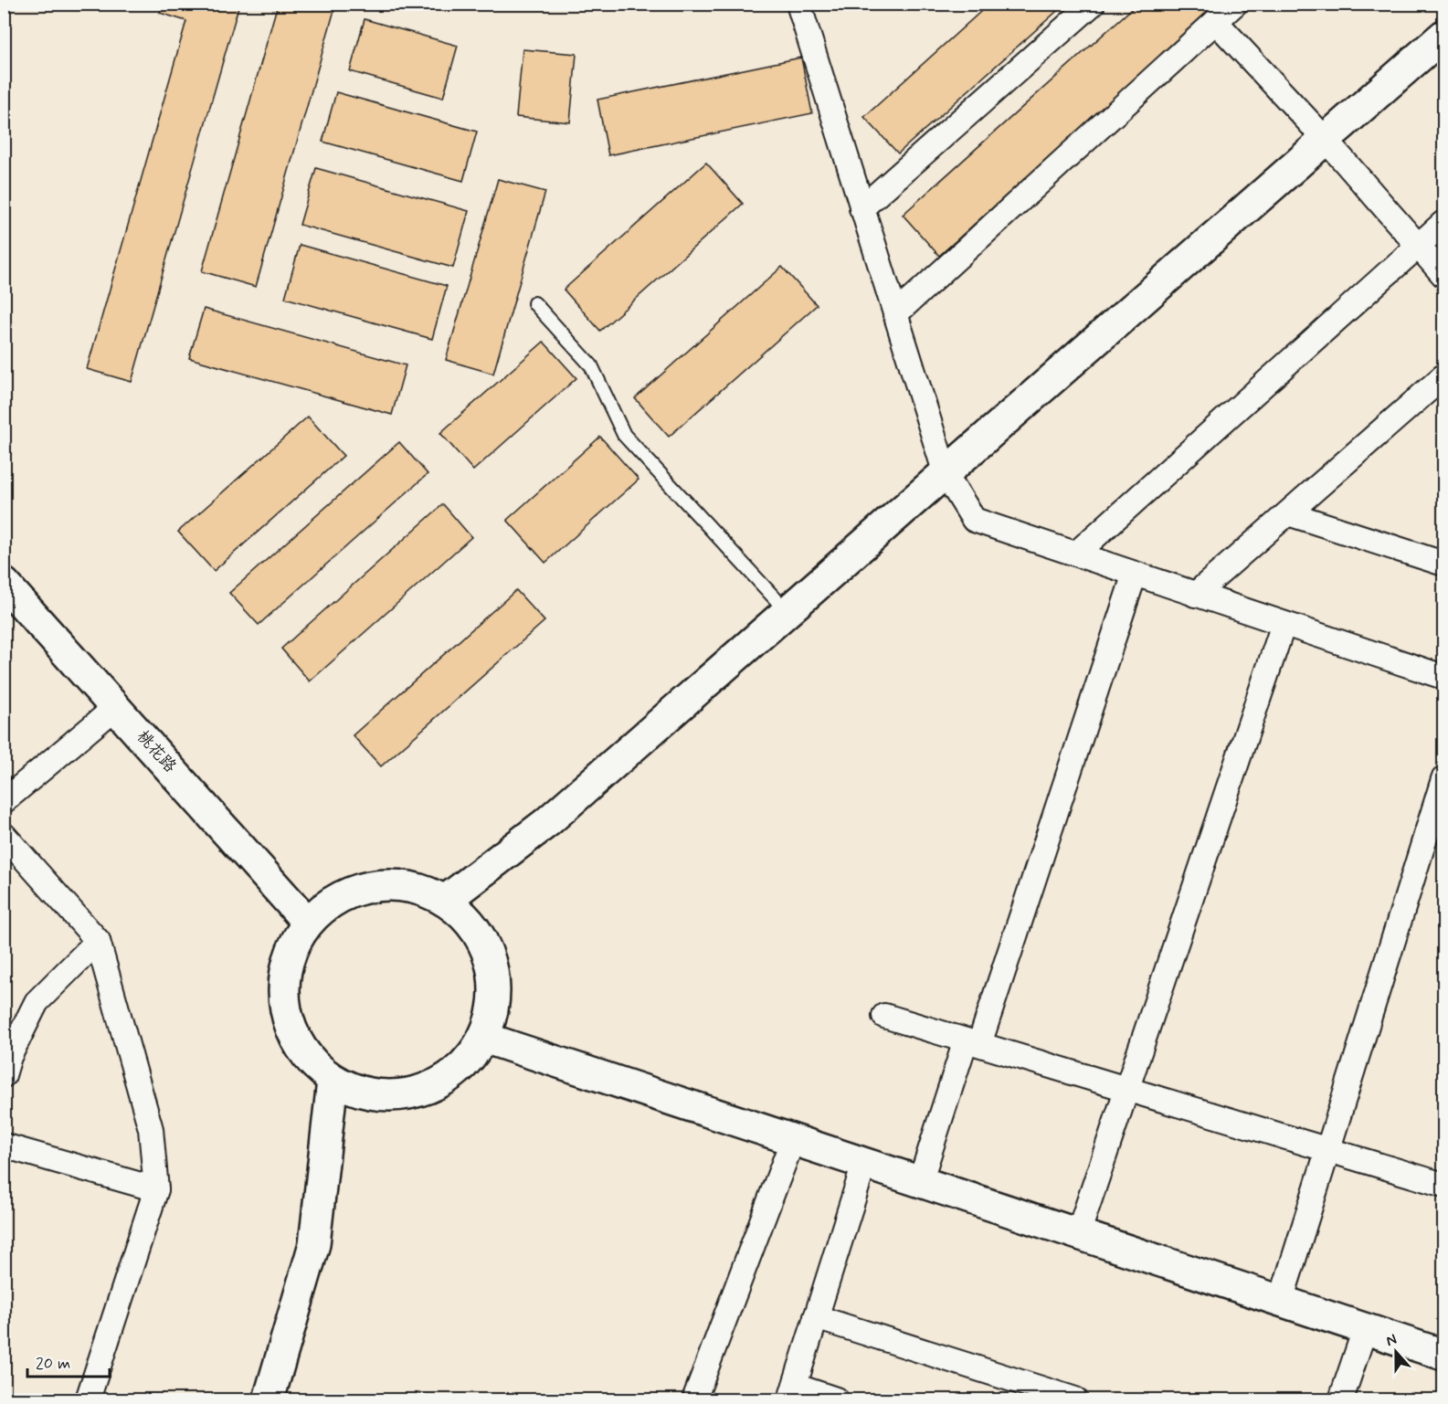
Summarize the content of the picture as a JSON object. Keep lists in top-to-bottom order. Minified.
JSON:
{"streets":{"main road":["桃花路"]},"scale_bar":"20 m","north":"top"}
